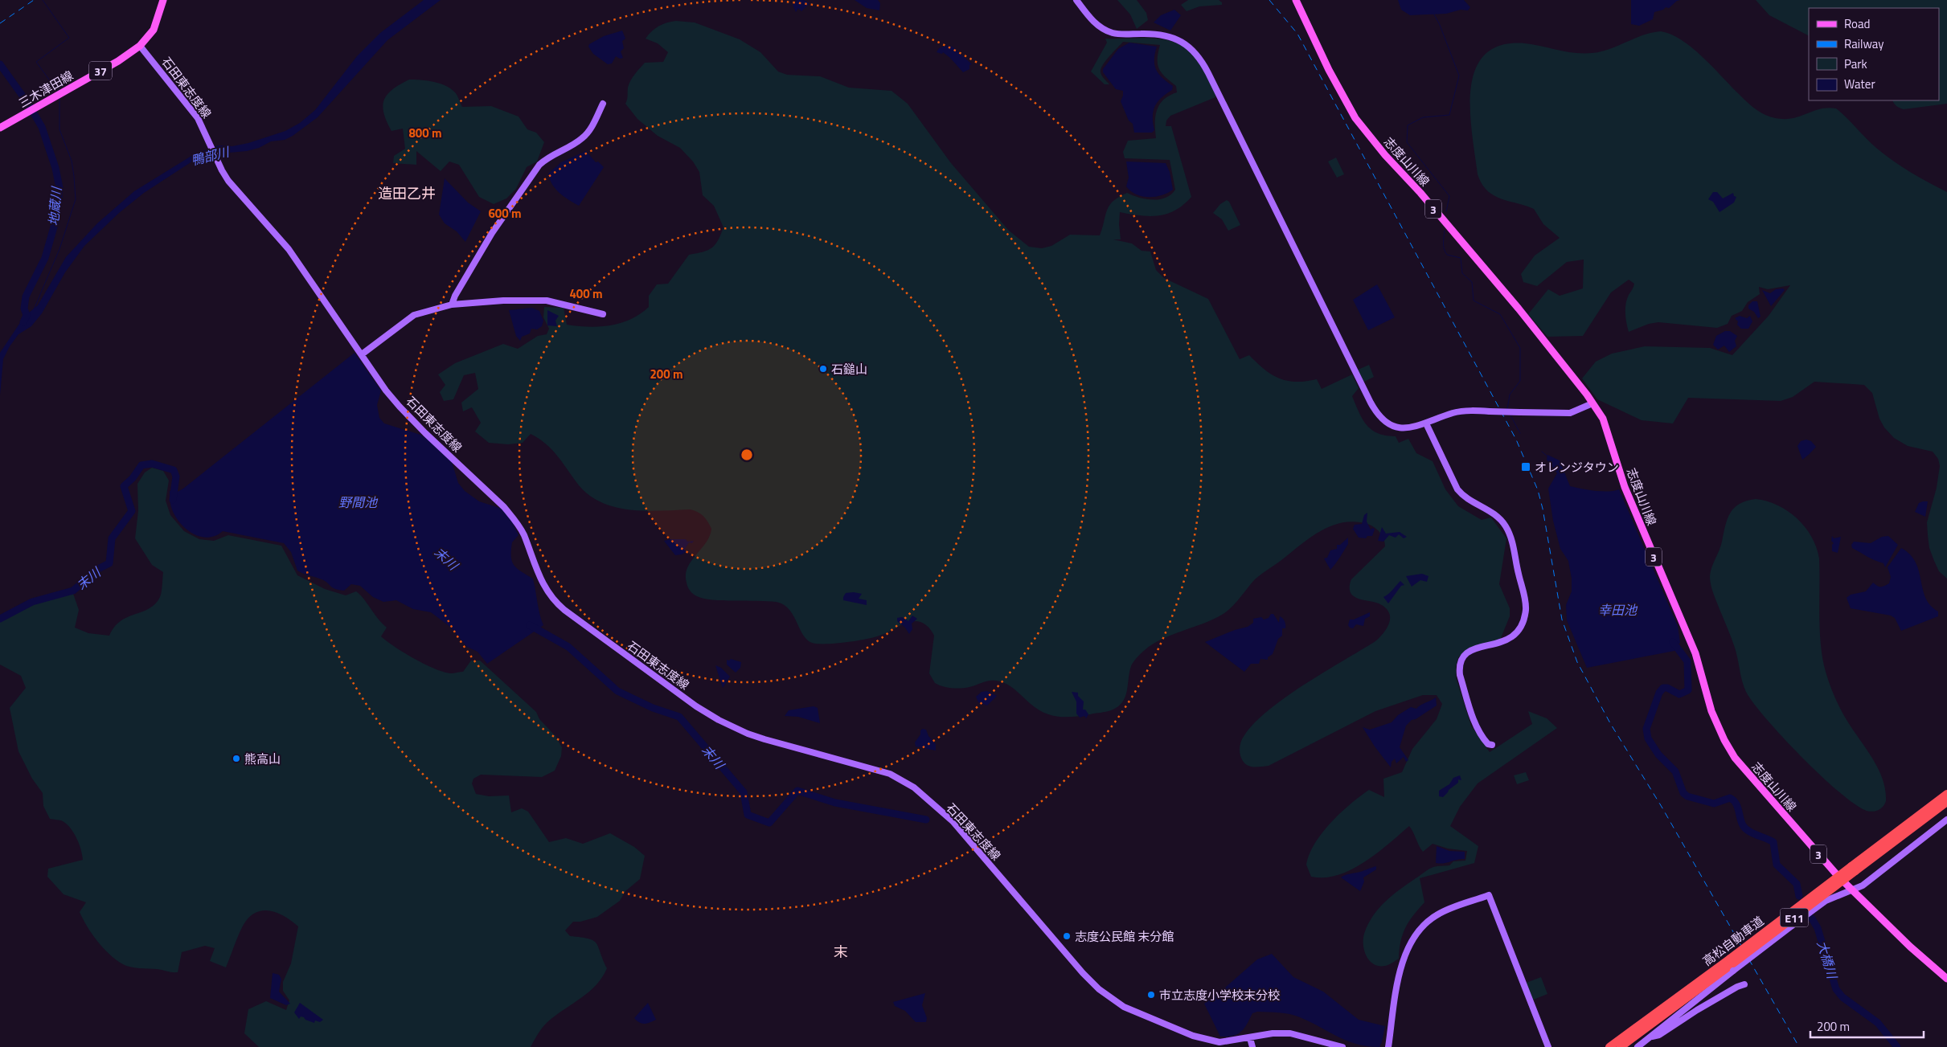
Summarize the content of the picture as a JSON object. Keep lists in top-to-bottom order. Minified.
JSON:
{"streets":{"highway":["E11","高松自動車道"],"main road":["37","三木津田線","志度山川線","3"],"street":["石田東志度線"]},"crossings":[["石田東志度線","三木津田線"]],"districts":["造田乙井","末"],"water":["鴨部川","地蔵川","野間池","末川","幸田池","大橋川"],"places":{"other":["石鎚山","熊高山","志度公民館 末分館","市立志度小学校末分校"],"transit":["オレンジタウン"]},"legend":["Road","Railway","Park","Water"],"scale_bar":"200 m","rings":["800 m","600 m","400 m","200 m"]}
